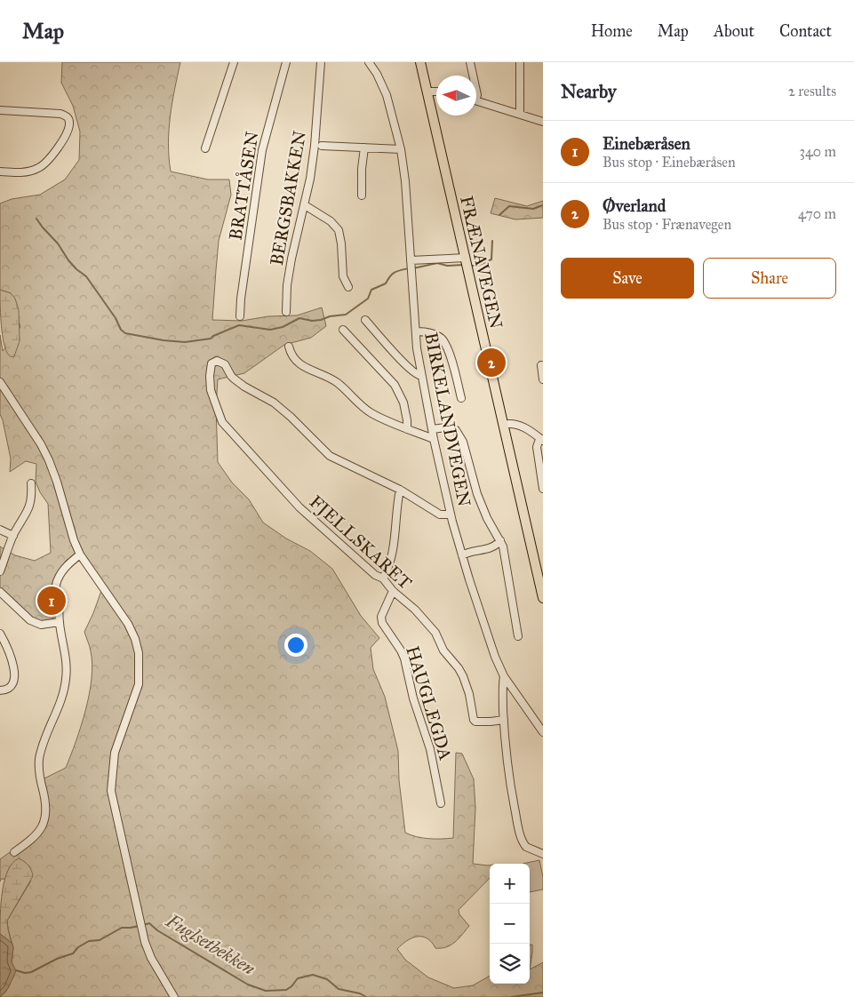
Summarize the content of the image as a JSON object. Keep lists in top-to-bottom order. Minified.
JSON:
{"streets":{"main road":["FRÆNAVEGEN"],"street":["BRATTÅSEN","BERGSBAKKEN","BIRKELANDVEGEN","FJELLSKARET","HAUGLEGDA"]},"crossings":[["FJELLSKARET","HAUGLEGDA"]],"water":["Fuglsetbekken"],"north":"left","page":{"header":"Map","nav":["Home","Map","About","Contact"],"heading":["Nearby","2 results"],"list":[{"mark":"1","name":"Einebæråsen","note":"Bus stop · Einebæråsen","value":"340 m"},{"mark":"2","name":"Øverland","note":"Bus stop · Frænavegen","value":"470 m"}],"buttons":["Save","Share"],"pins":["2","1"],"map_buttons":["+","−"]}}
